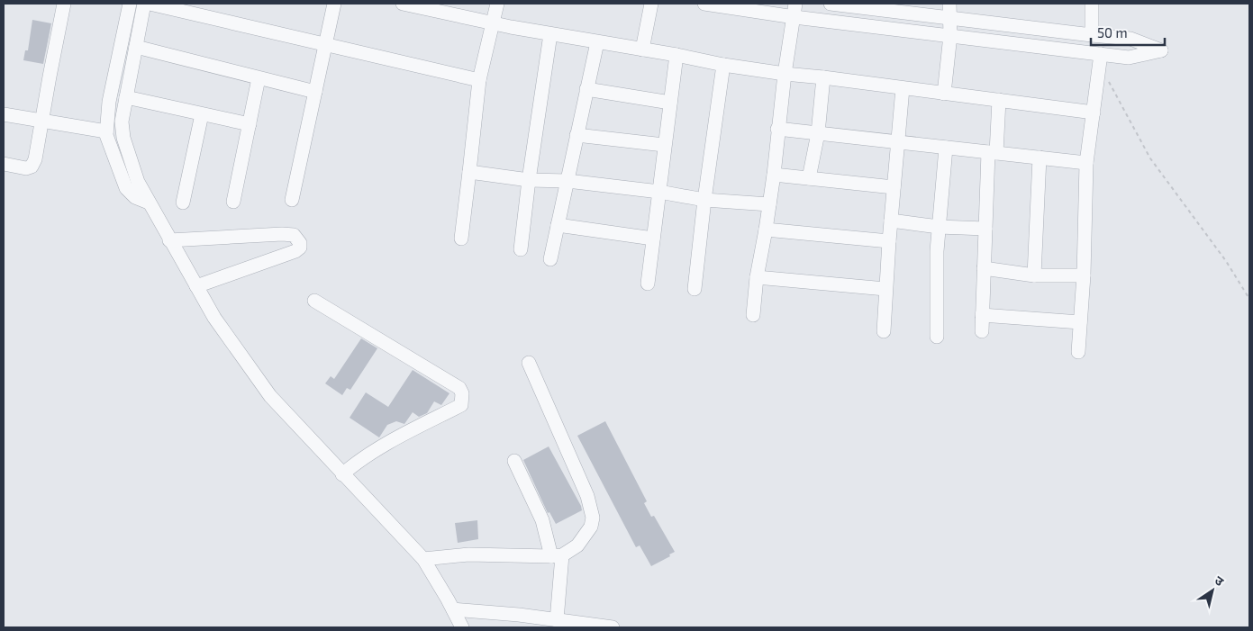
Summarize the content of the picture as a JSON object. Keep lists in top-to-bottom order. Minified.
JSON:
{"scale_bar":"50 m","north":"top right"}
